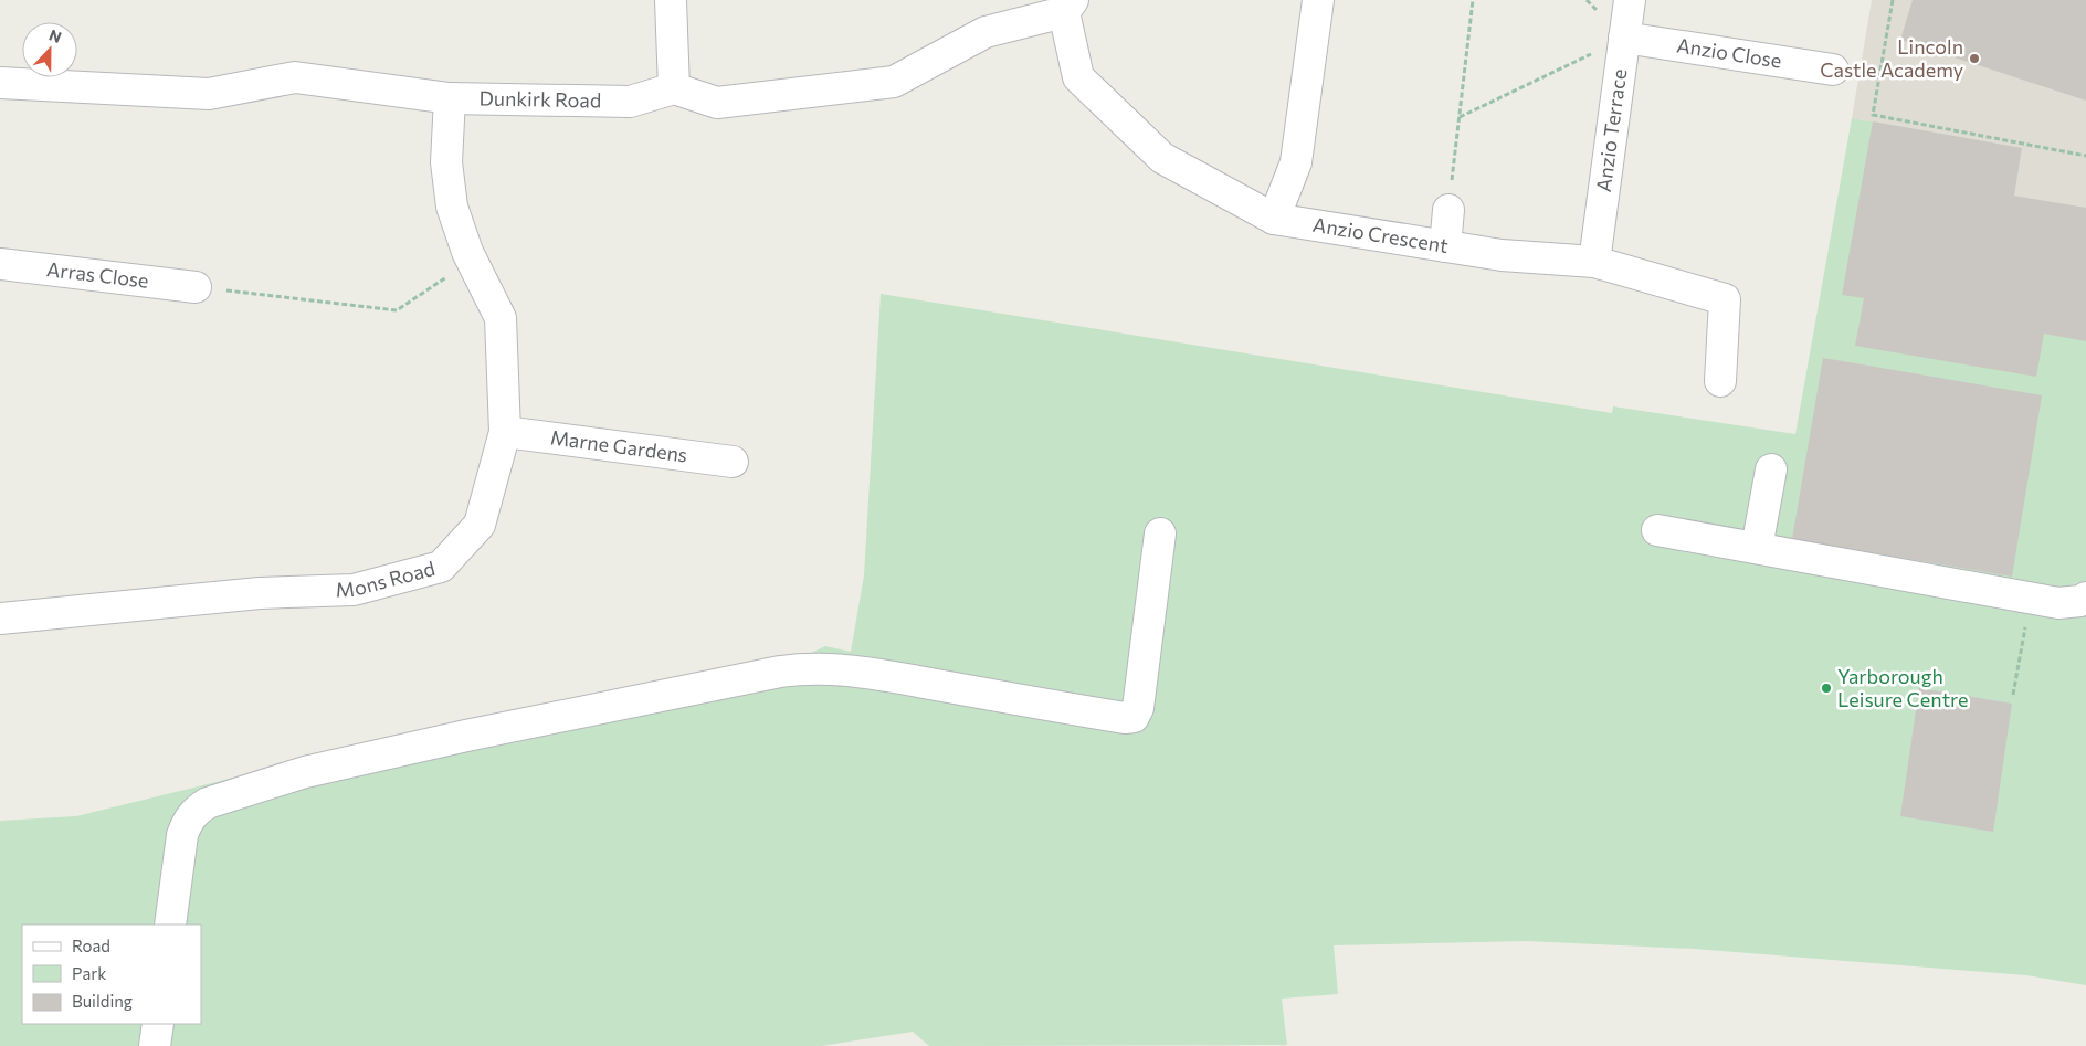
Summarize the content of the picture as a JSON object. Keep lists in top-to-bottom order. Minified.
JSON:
{"streets":{"street":["Anzio Close","Dunkirk Road","Anzio Terrace","Anzio Crescent","Arras Close","Marne Gardens","Mons Road"]},"crossings":[["Anzio Close","Anzio Terrace"],["Dunkirk Road","Mons Road"],["Anzio Terrace","Anzio Crescent"],["Marne Gardens","Mons Road"]],"places":["Lincoln Castle Academy","Yarborough Leisure Centre"],"legend":["Road","Park","Building"],"north":"top"}
